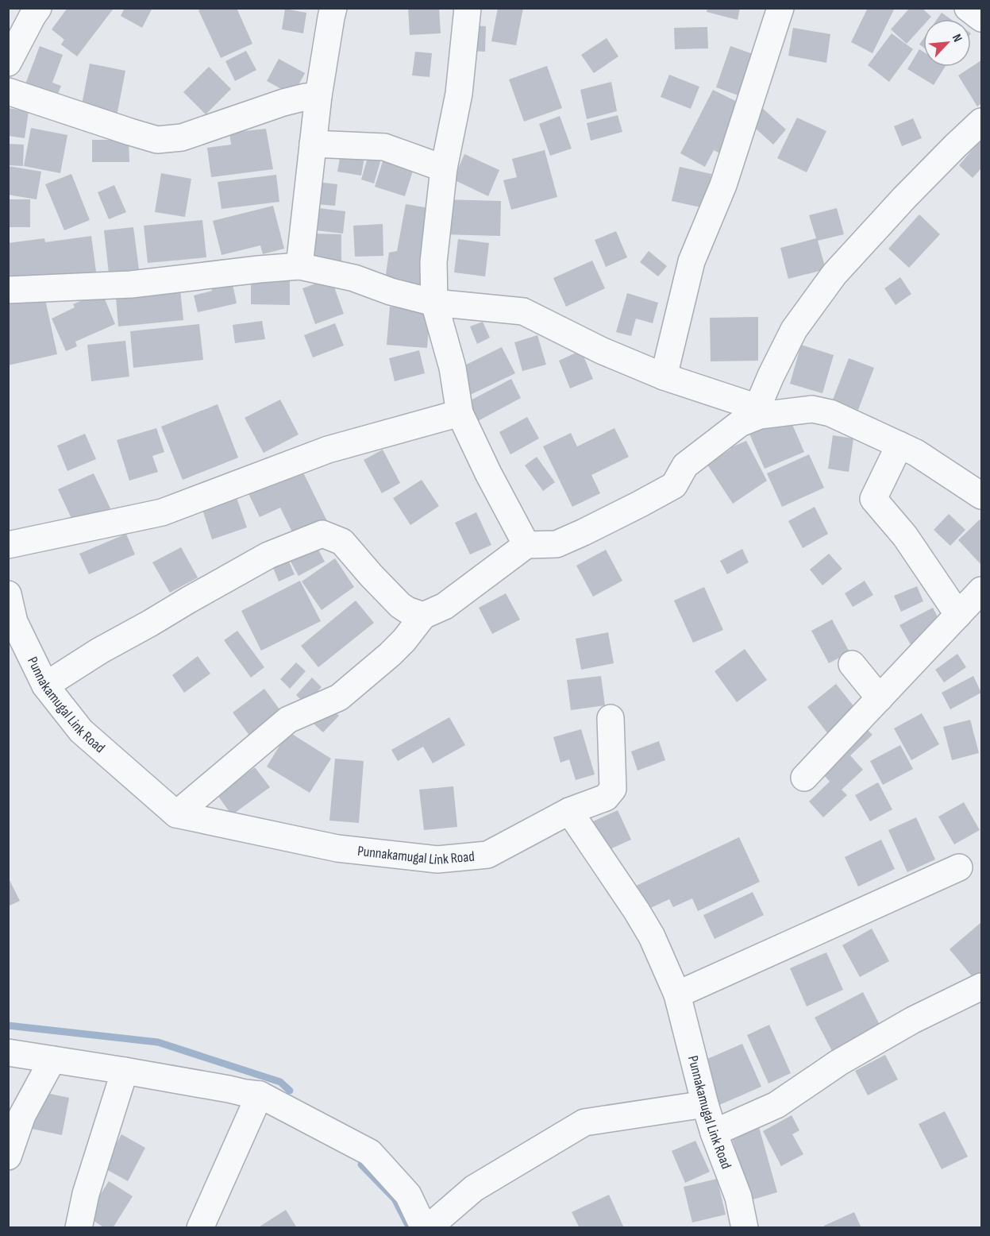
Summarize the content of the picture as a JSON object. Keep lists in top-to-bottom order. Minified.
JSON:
{"streets":{"street":["Punnakamugal Link Road"]},"north":"top right"}
